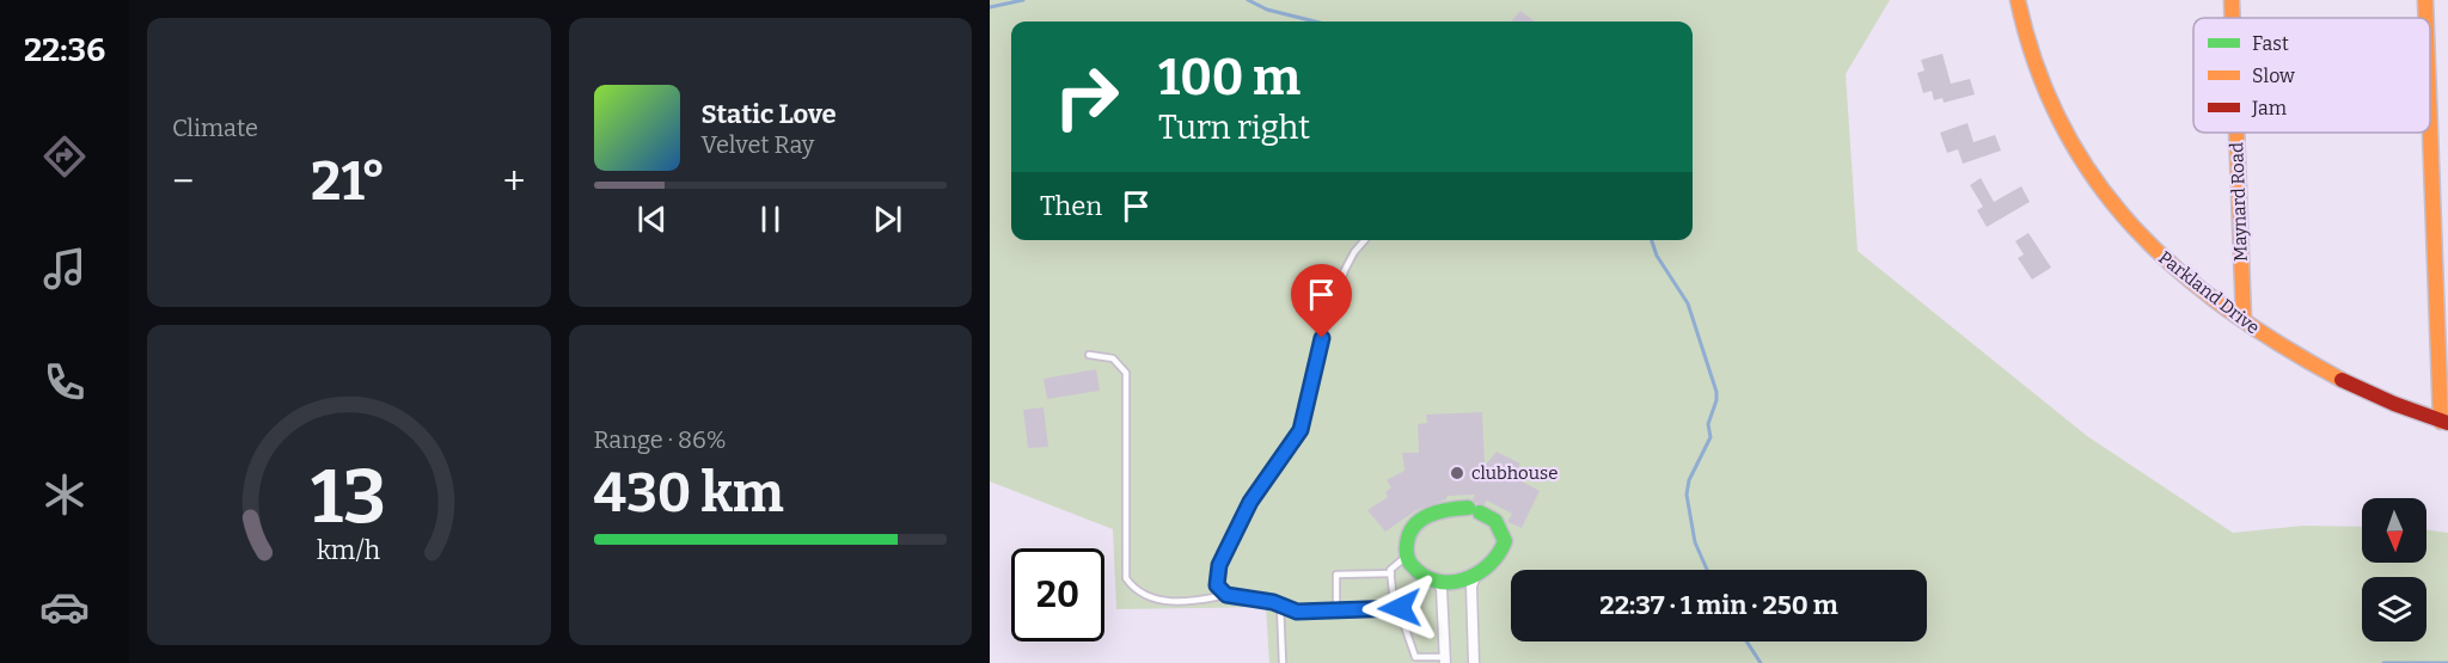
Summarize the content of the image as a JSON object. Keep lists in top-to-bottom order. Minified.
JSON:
{"streets":{"street":["Maynard Road","Parkland Drive"]},"crossings":[["Maynard Road","Parkland Drive"]],"places":["clubhouse"],"legend":["Fast","Slow","Jam"],"north":"bottom","page":{"tabs":"22:36","tile":["Climate",["Range · 86%","430 km"]],"turn":["100 m","Turn right"],"song":["Static Love","Velvet Ray"],"heat":["−","21°","+"],"then":"Then","limit":"20","trip":"22:37 · 1 min · 250 m","gauge":["13","km/h"]}}
